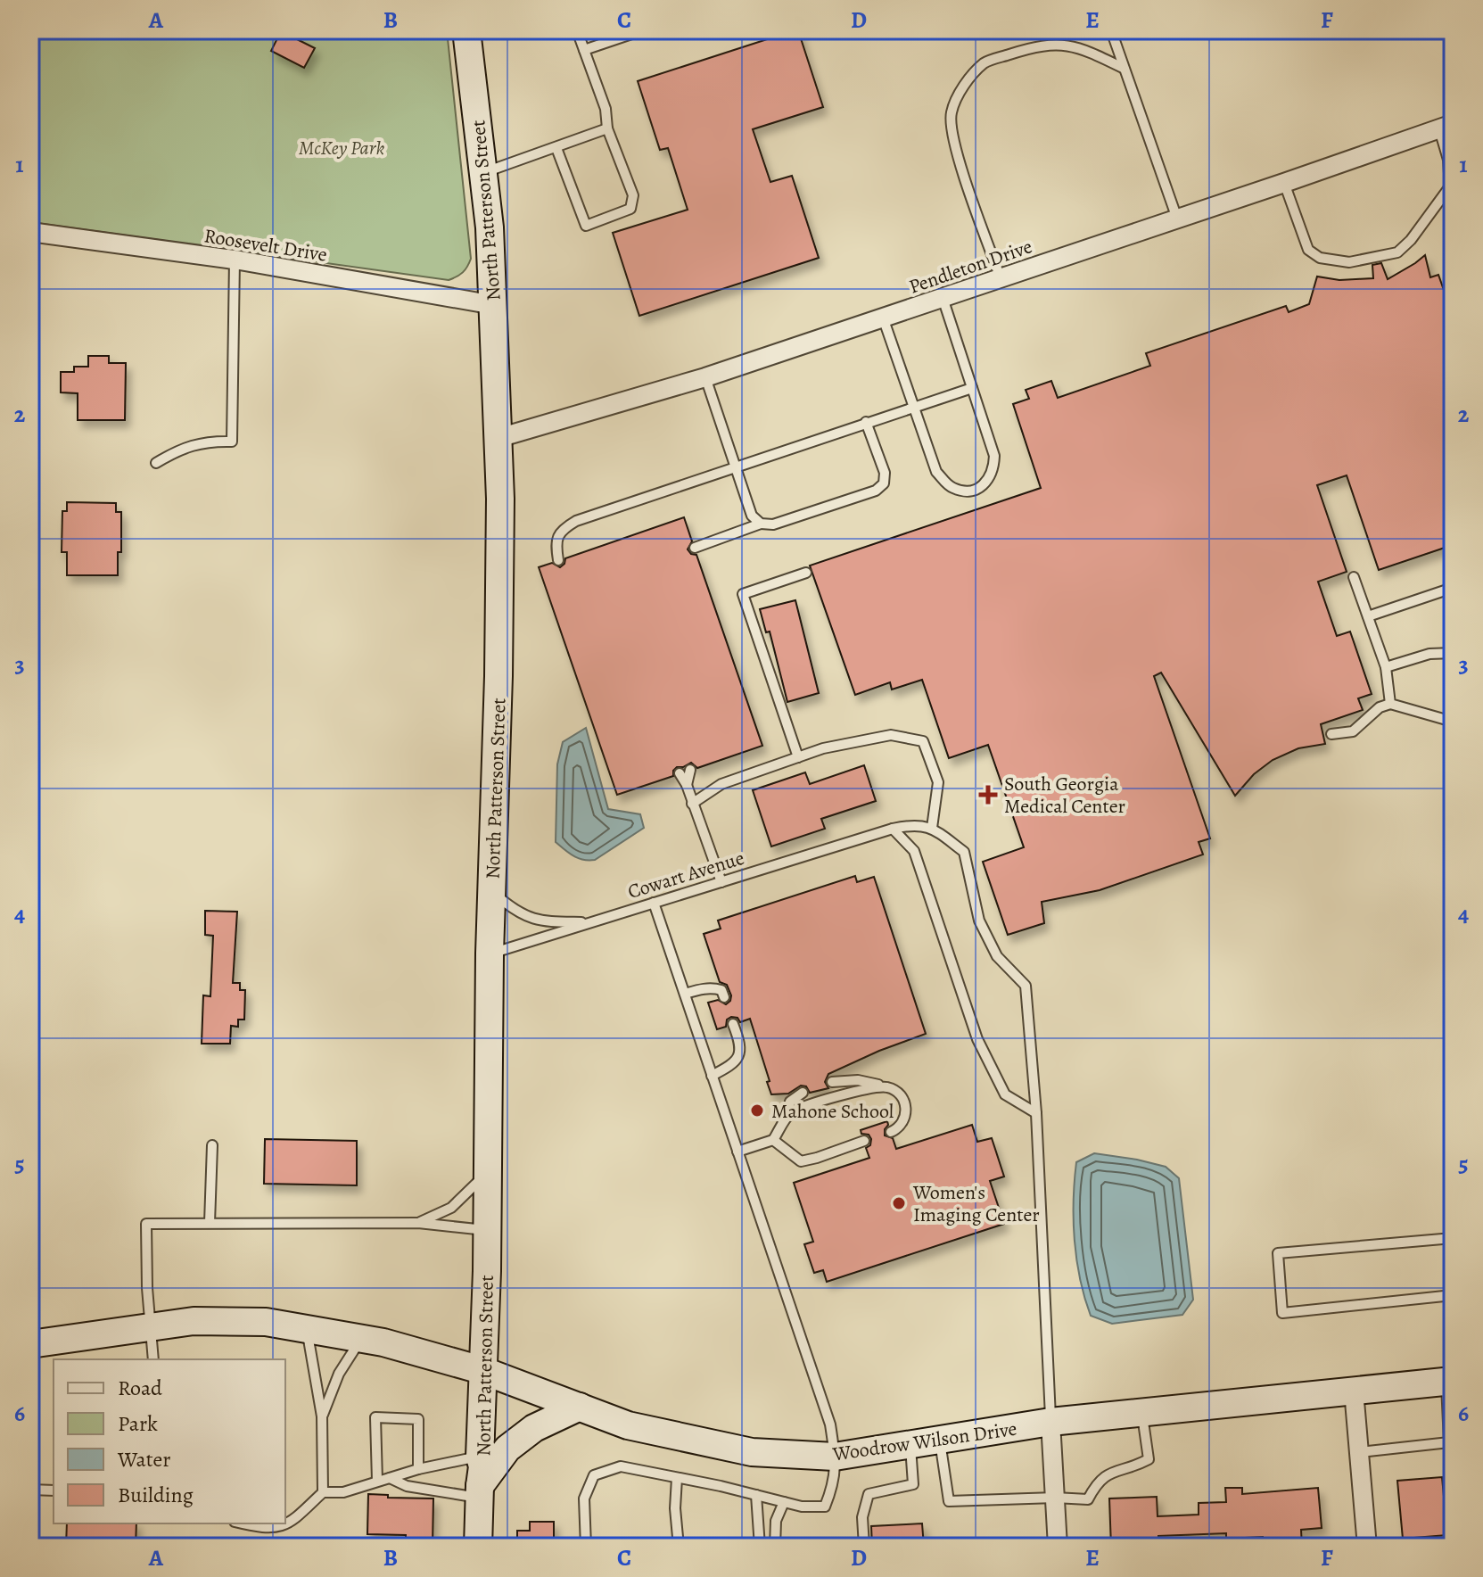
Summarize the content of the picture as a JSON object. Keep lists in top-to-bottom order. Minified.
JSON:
{"streets":{"main road":["North Patterson Street","Woodrow Wilson Drive"],"street":["Roosevelt Drive","Pendleton Drive"],"lane":["Cowart Avenue"]},"crossings":[["North Patterson Street","Roosevelt Drive"],["North Patterson Street","Pendleton Drive"],["North Patterson Street","Cowart Avenue"],["North Patterson Street","Woodrow Wilson Drive"]],"parks":["McKey Park"],"places":{"health":["South Georgia Medical Center"],"other":["Mahone School","Women's Imaging Center"]},"legend":["Road","Park","Water","Building"],"grid":{"columns":["A","B","C","D","E","F"],"rows":["1","2","3","4","5","6"]}}
